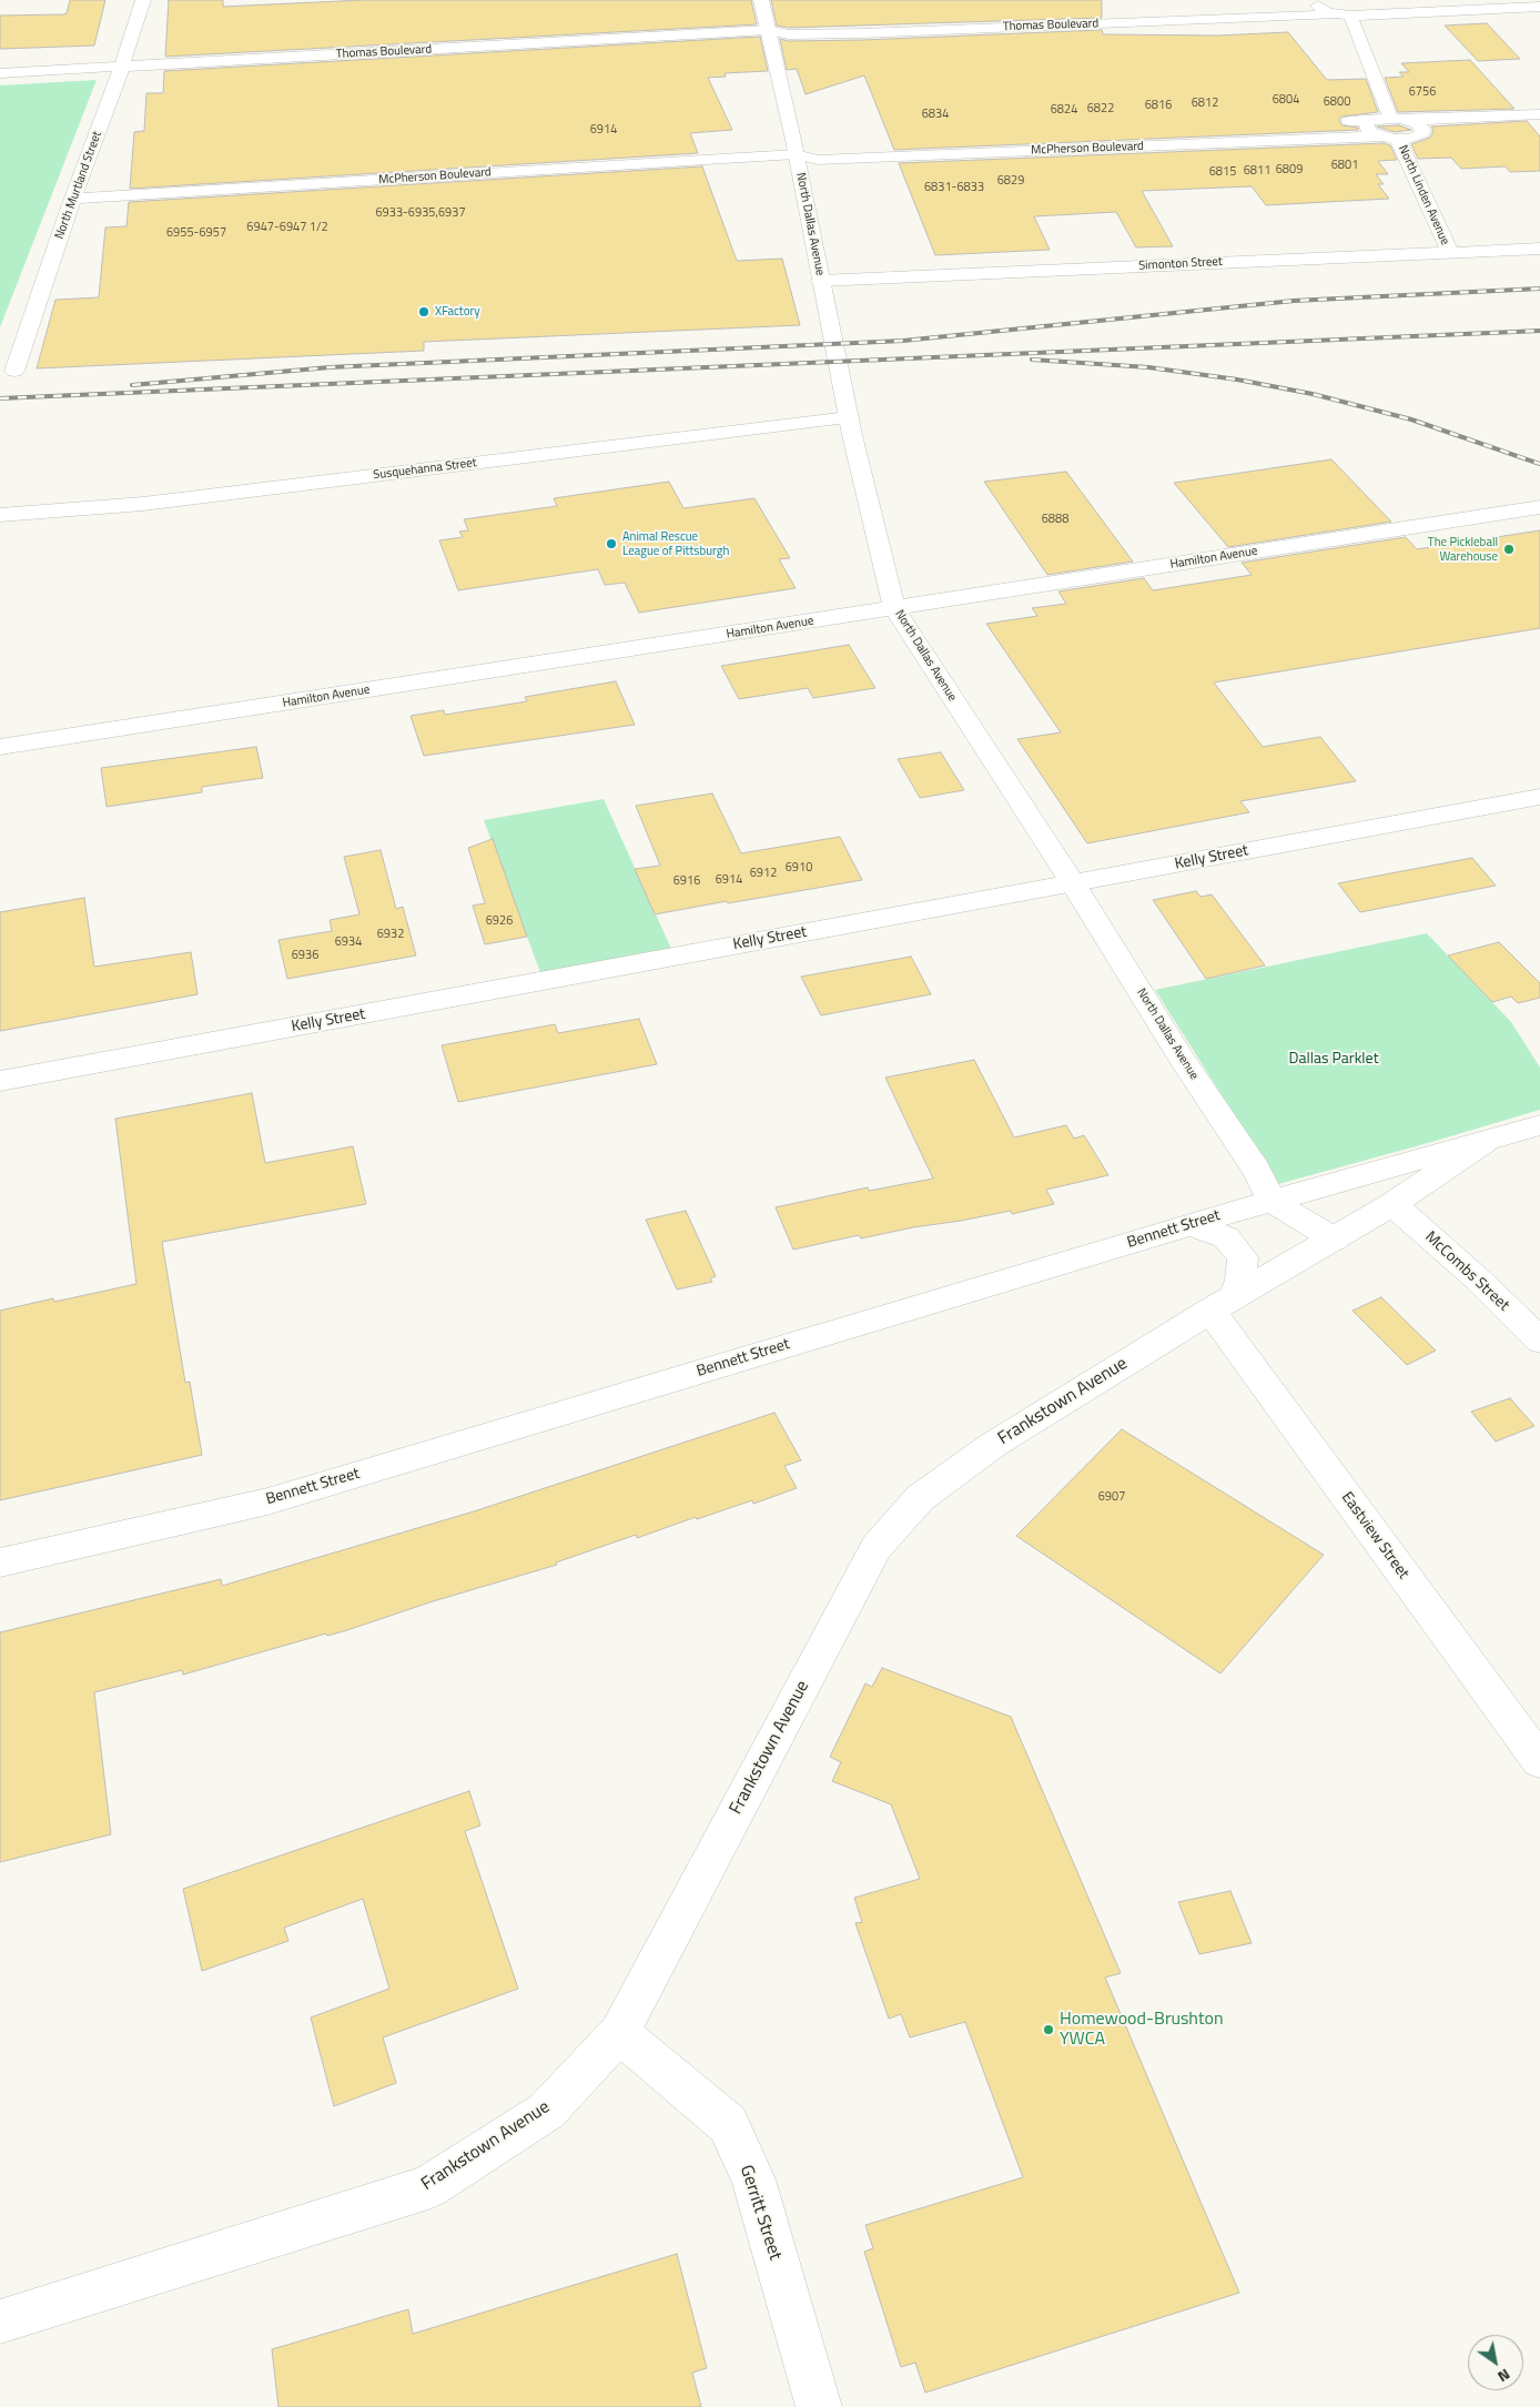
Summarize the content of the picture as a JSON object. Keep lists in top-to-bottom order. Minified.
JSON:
{"streets":{"street":["Thomas Boulevard","McPherson Boulevard","North Murtland Street","North Linden Avenue","North Dallas Avenue","Simonton Street","Susquehanna Street","Hamilton Avenue","Kelly Street","Bennett Street","McCombs Street","Frankstown Avenue","Eastview Street","Gerritt Street"]},"crossings":[["Thomas Boulevard","North Murtland Street"],["Thomas Boulevard","North Dallas Avenue"],["McPherson Boulevard","North Murtland Street"],["McPherson Boulevard","North Linden Avenue"],["McPherson Boulevard","North Dallas Avenue"],["North Linden Avenue","Simonton Street"],["North Dallas Avenue","Simonton Street"],["North Dallas Avenue","Susquehanna Street"],["North Dallas Avenue","Hamilton Avenue"],["North Dallas Avenue","Kelly Street"],["North Dallas Avenue","Bennett Street"],["Bennett Street","Frankstown Avenue"],["McCombs Street","Frankstown Avenue"],["Frankstown Avenue","Eastview Street"],["Frankstown Avenue","Gerritt Street"]],"parks":["Dallas Parklet"],"places":["XFactory","Animal Rescue League of Pittsburgh","The Pickleball Warehouse","Homewood-Brushton YWCA"],"house_numbers":["6756","6804","6800","6812","6816","6822","6824","6834","6914","6801","6809","6811","6815","6829","6831-6833","6933-6935,6937","6947-6947 1/2","6955-6957","6888","6910","6912","6914","6916","6926","6932","6934","6936","6907"],"north":"bottom right"}
